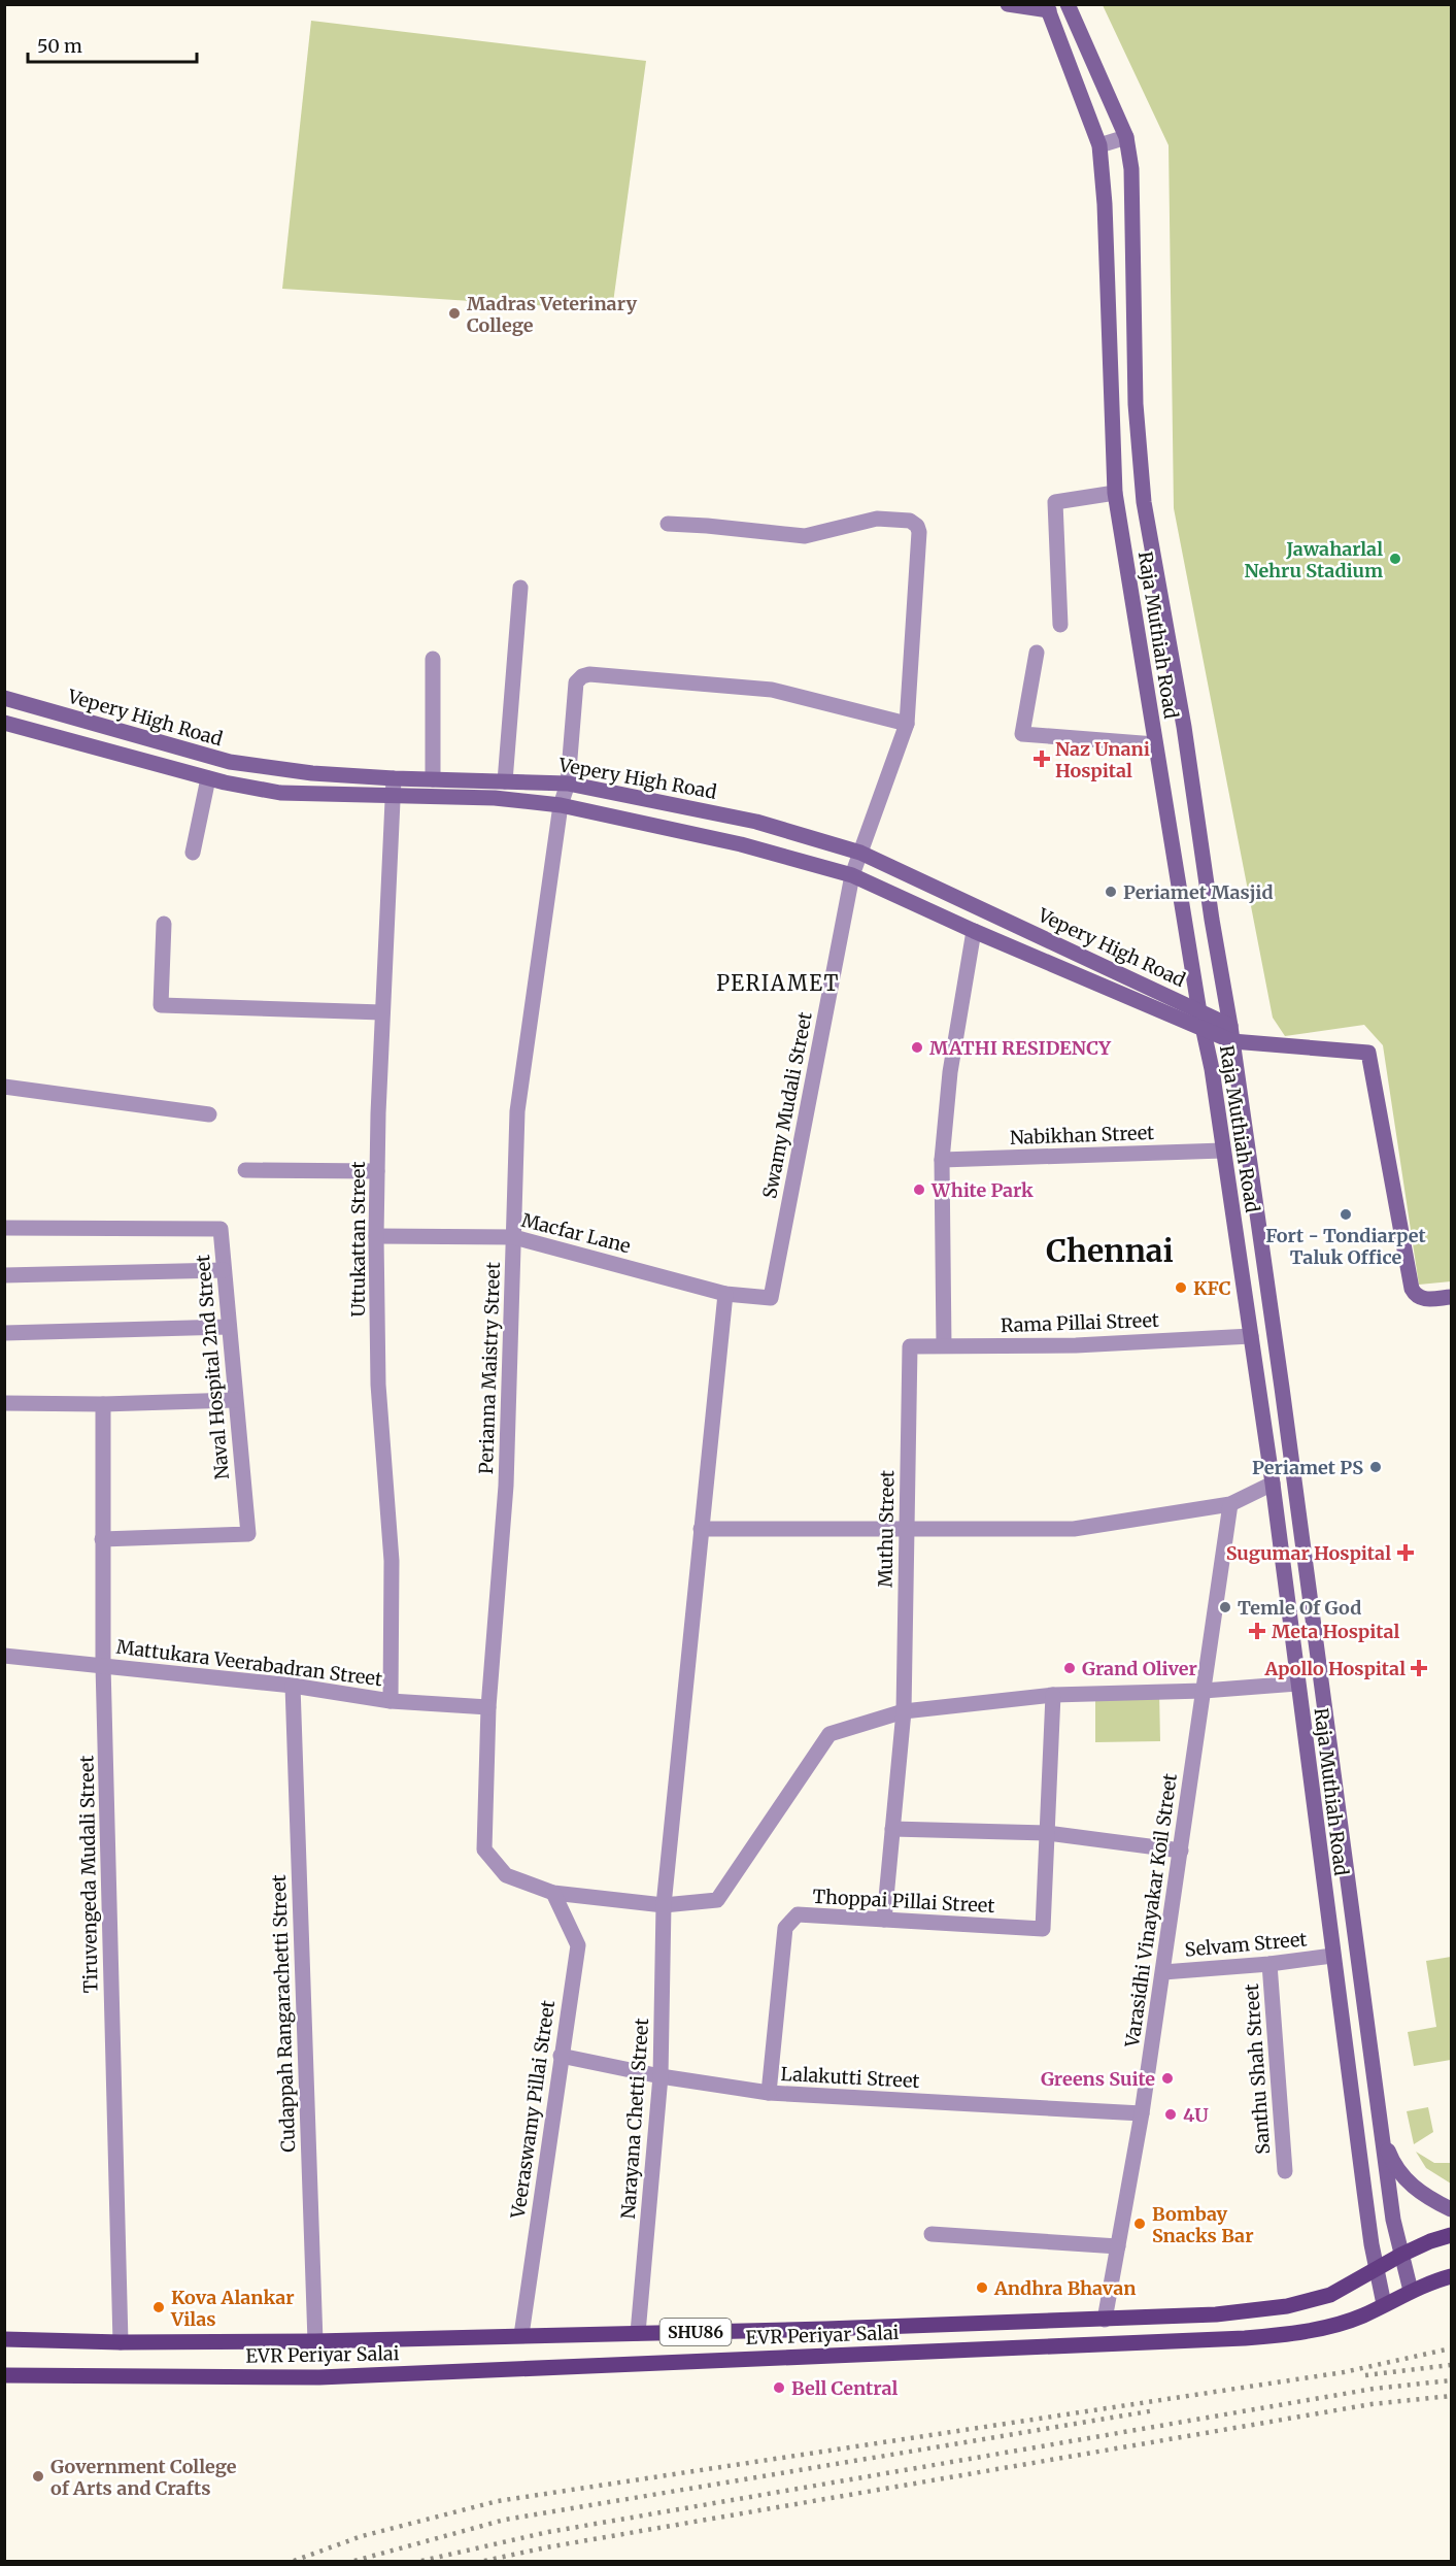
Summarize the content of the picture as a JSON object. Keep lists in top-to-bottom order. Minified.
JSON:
{"streets":{"main road":["Raja Muthiah Road","Vepery High Road","SHU86","EVR Periyar Salai"],"street":["Swamy Mudali Street","Nabikhan Street","Macfar Lane","Uttukattan Street","Rama Pillai Street","Naval Hospital 2nd Street","Perianna Maistry Street","Muthu Street","Mattukara Veerabadran Street","Tiruvengeda Mudali Street","Thoppai Pillai Street","Varasidhi Vinayakar Koil Street","Selvam Street","Cudappah Rangarachetti Street","Santhu Shah Street","Lalakutti Street","Veeraswamy Pillai Street","Narayana Chetti Street"]},"crossings":[["Raja Muthiah Road","Vepery High Road"],["Raja Muthiah Road","Nabikhan Street"],["Raja Muthiah Road","Rama Pillai Street"],["Raja Muthiah Road","Selvam Street"],["Raja Muthiah Road","SHU86"],["Raja Muthiah Road","EVR Periyar Salai"],["Vepery High Road","Swamy Mudali Street"],["Vepery High Road","Uttukattan Street"],["Vepery High Road","Perianna Maistry Street"],["Swamy Mudali Street","Macfar Lane"],["Swamy Mudali Street","Narayana Chetti Street"],["Macfar Lane","Uttukattan Street"],["Macfar Lane","Perianna Maistry Street"],["Macfar Lane","Narayana Chetti Street"],["Uttukattan Street","Mattukara Veerabadran Street"],["Rama Pillai Street","Muthu Street"],["Naval Hospital 2nd Street","Tiruvengeda Mudali Street"],["Perianna Maistry Street","Muthu Street"],["Perianna Maistry Street","Mattukara Veerabadran Street"],["Perianna Maistry Street","Veeraswamy Pillai Street"],["Perianna Maistry Street","Narayana Chetti Street"],["Muthu Street","Thoppai Pillai Street"],["Mattukara Veerabadran Street","Tiruvengeda Mudali Street"],["Mattukara Veerabadran Street","Cudappah Rangarachetti Street"],["Tiruvengeda Mudali Street","EVR Periyar Salai"],["Thoppai Pillai Street","Lalakutti Street"],["Varasidhi Vinayakar Koil Street","Selvam Street"],["Varasidhi Vinayakar Koil Street","Lalakutti Street"],["Varasidhi Vinayakar Koil Street","EVR Periyar Salai"],["Selvam Street","Santhu Shah Street"],["Cudappah Rangarachetti Street","EVR Periyar Salai"],["Lalakutti Street","Veeraswamy Pillai Street"],["Lalakutti Street","Narayana Chetti Street"],["Veeraswamy Pillai Street","EVR Periyar Salai"],["Narayana Chetti Street","EVR Periyar Salai"],["SHU86","EVR Periyar Salai"]],"districts":["PERIAMET","Chennai"],"places":{"other":["Madras Veterinary College","Jawaharlal Nehru Stadium","Periamet Masjid","MATHI RESIDENCY","White Park","Fort - Tondiarpet Taluk Office","KFC","Periamet PS","Temle Of God","Grand Oliver","Greens Suite","4U","Bombay Snacks Bar","Andhra Bhavan","Kova Alankar Vilas","Bell Central","Government College of Arts and Crafts"],"health":["Naz Unani Hospital","Sugumar Hospital","Meta Hospital","Apollo Hospital"]},"scale_bar":"50 m"}
